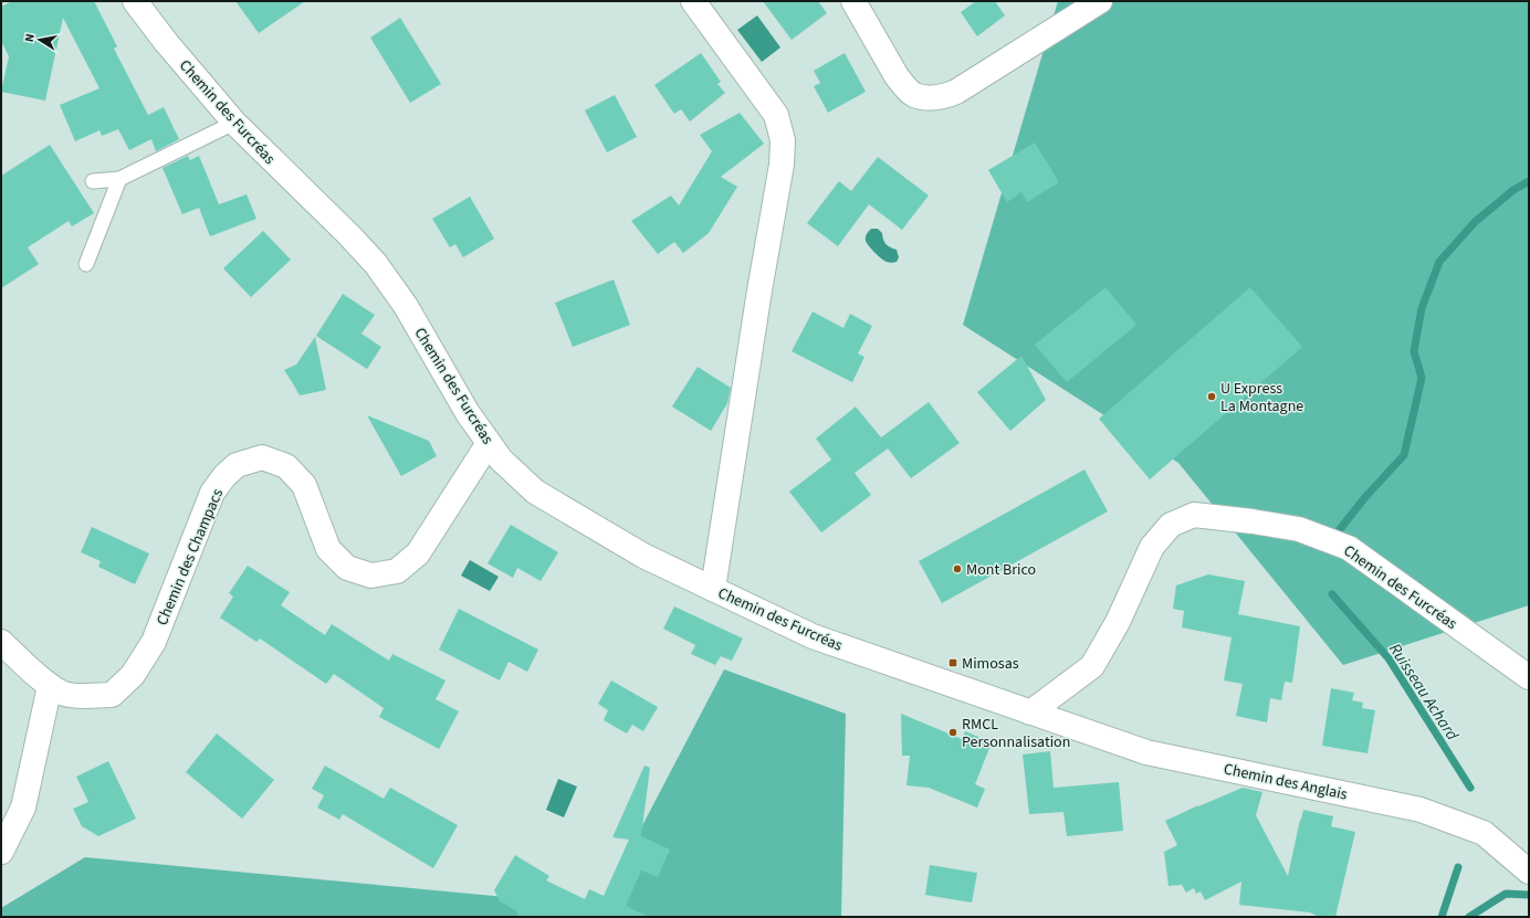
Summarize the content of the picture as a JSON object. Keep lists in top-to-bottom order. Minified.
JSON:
{"streets":{"street":["Chemin des Furcréas","Chemin des Champacs","Chemin des Anglais"]},"crossings":[["Chemin des Furcréas","Chemin des Champacs"],["Chemin des Furcréas","Chemin des Anglais"]],"water":["Ruisseau Achard"],"places":{"other":["U Express La Montagne","Mont Brico","RMCL Personnalisation"],"transit":["Mimosas"]},"north":"left"}
